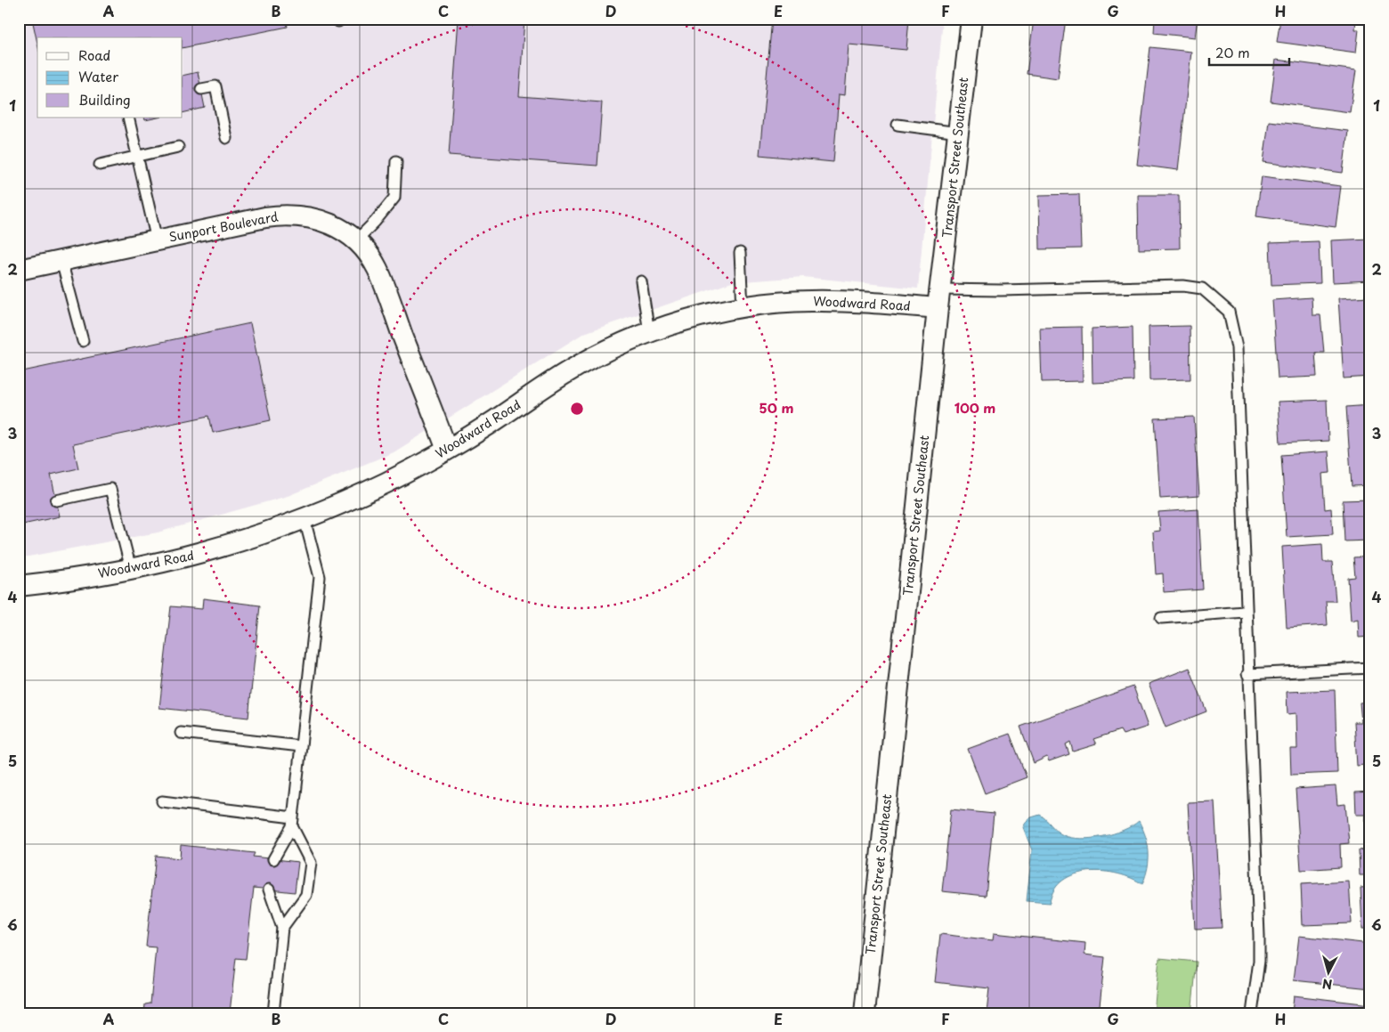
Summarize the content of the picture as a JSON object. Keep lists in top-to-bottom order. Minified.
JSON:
{"streets":{"street":["Transport Street Southeast","Sunport Boulevard","Woodward Road"]},"crossings":[["Transport Street Southeast","Woodward Road"],["Sunport Boulevard","Woodward Road"]],"legend":["Road","Water","Building"],"scale_bar":"20 m","north":"bottom","grid":{"columns":["A","B","C","D","E","F","G","H"],"rows":["1","2","3","4","5","6"]},"rings":["50 m","100 m"]}
